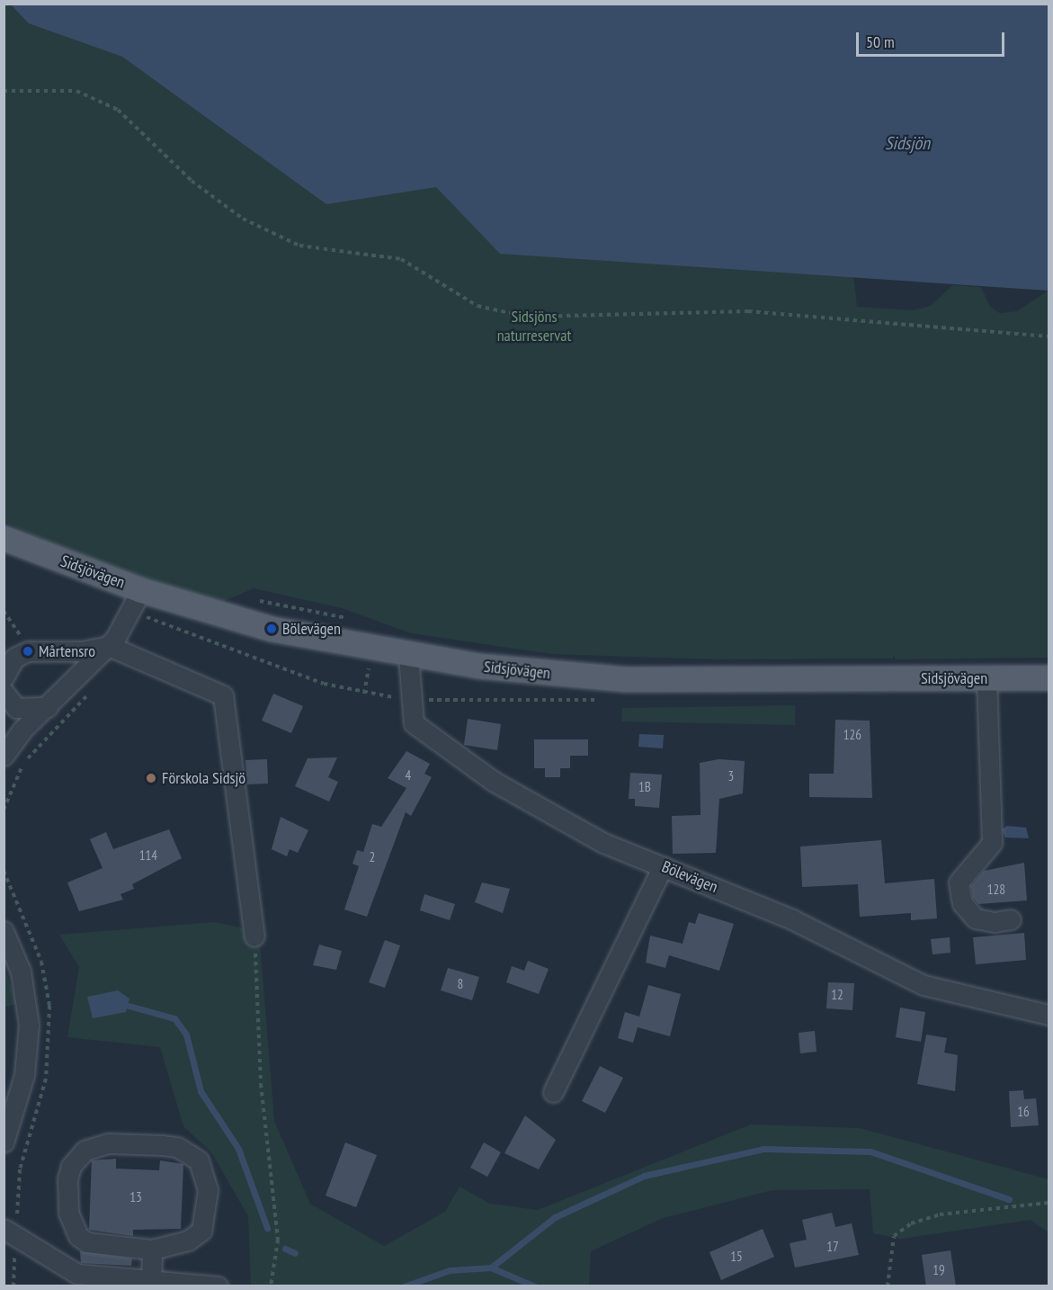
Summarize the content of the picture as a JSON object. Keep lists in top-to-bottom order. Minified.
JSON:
{"streets":{"main road":["Sidsjövägen"],"street":["Bölevägen"]},"crossings":[["Sidsjövägen","Bölevägen"]],"water":["Sidsjön"],"parks":["Sidsjöns naturreservat"],"places":["Bölevägen","Mårtensro","Förskola Sidsjö"],"house_numbers":["126","4","3","1B","114","2","128","8","12","16","13","17","15","19"],"scale_bar":"50 m"}
